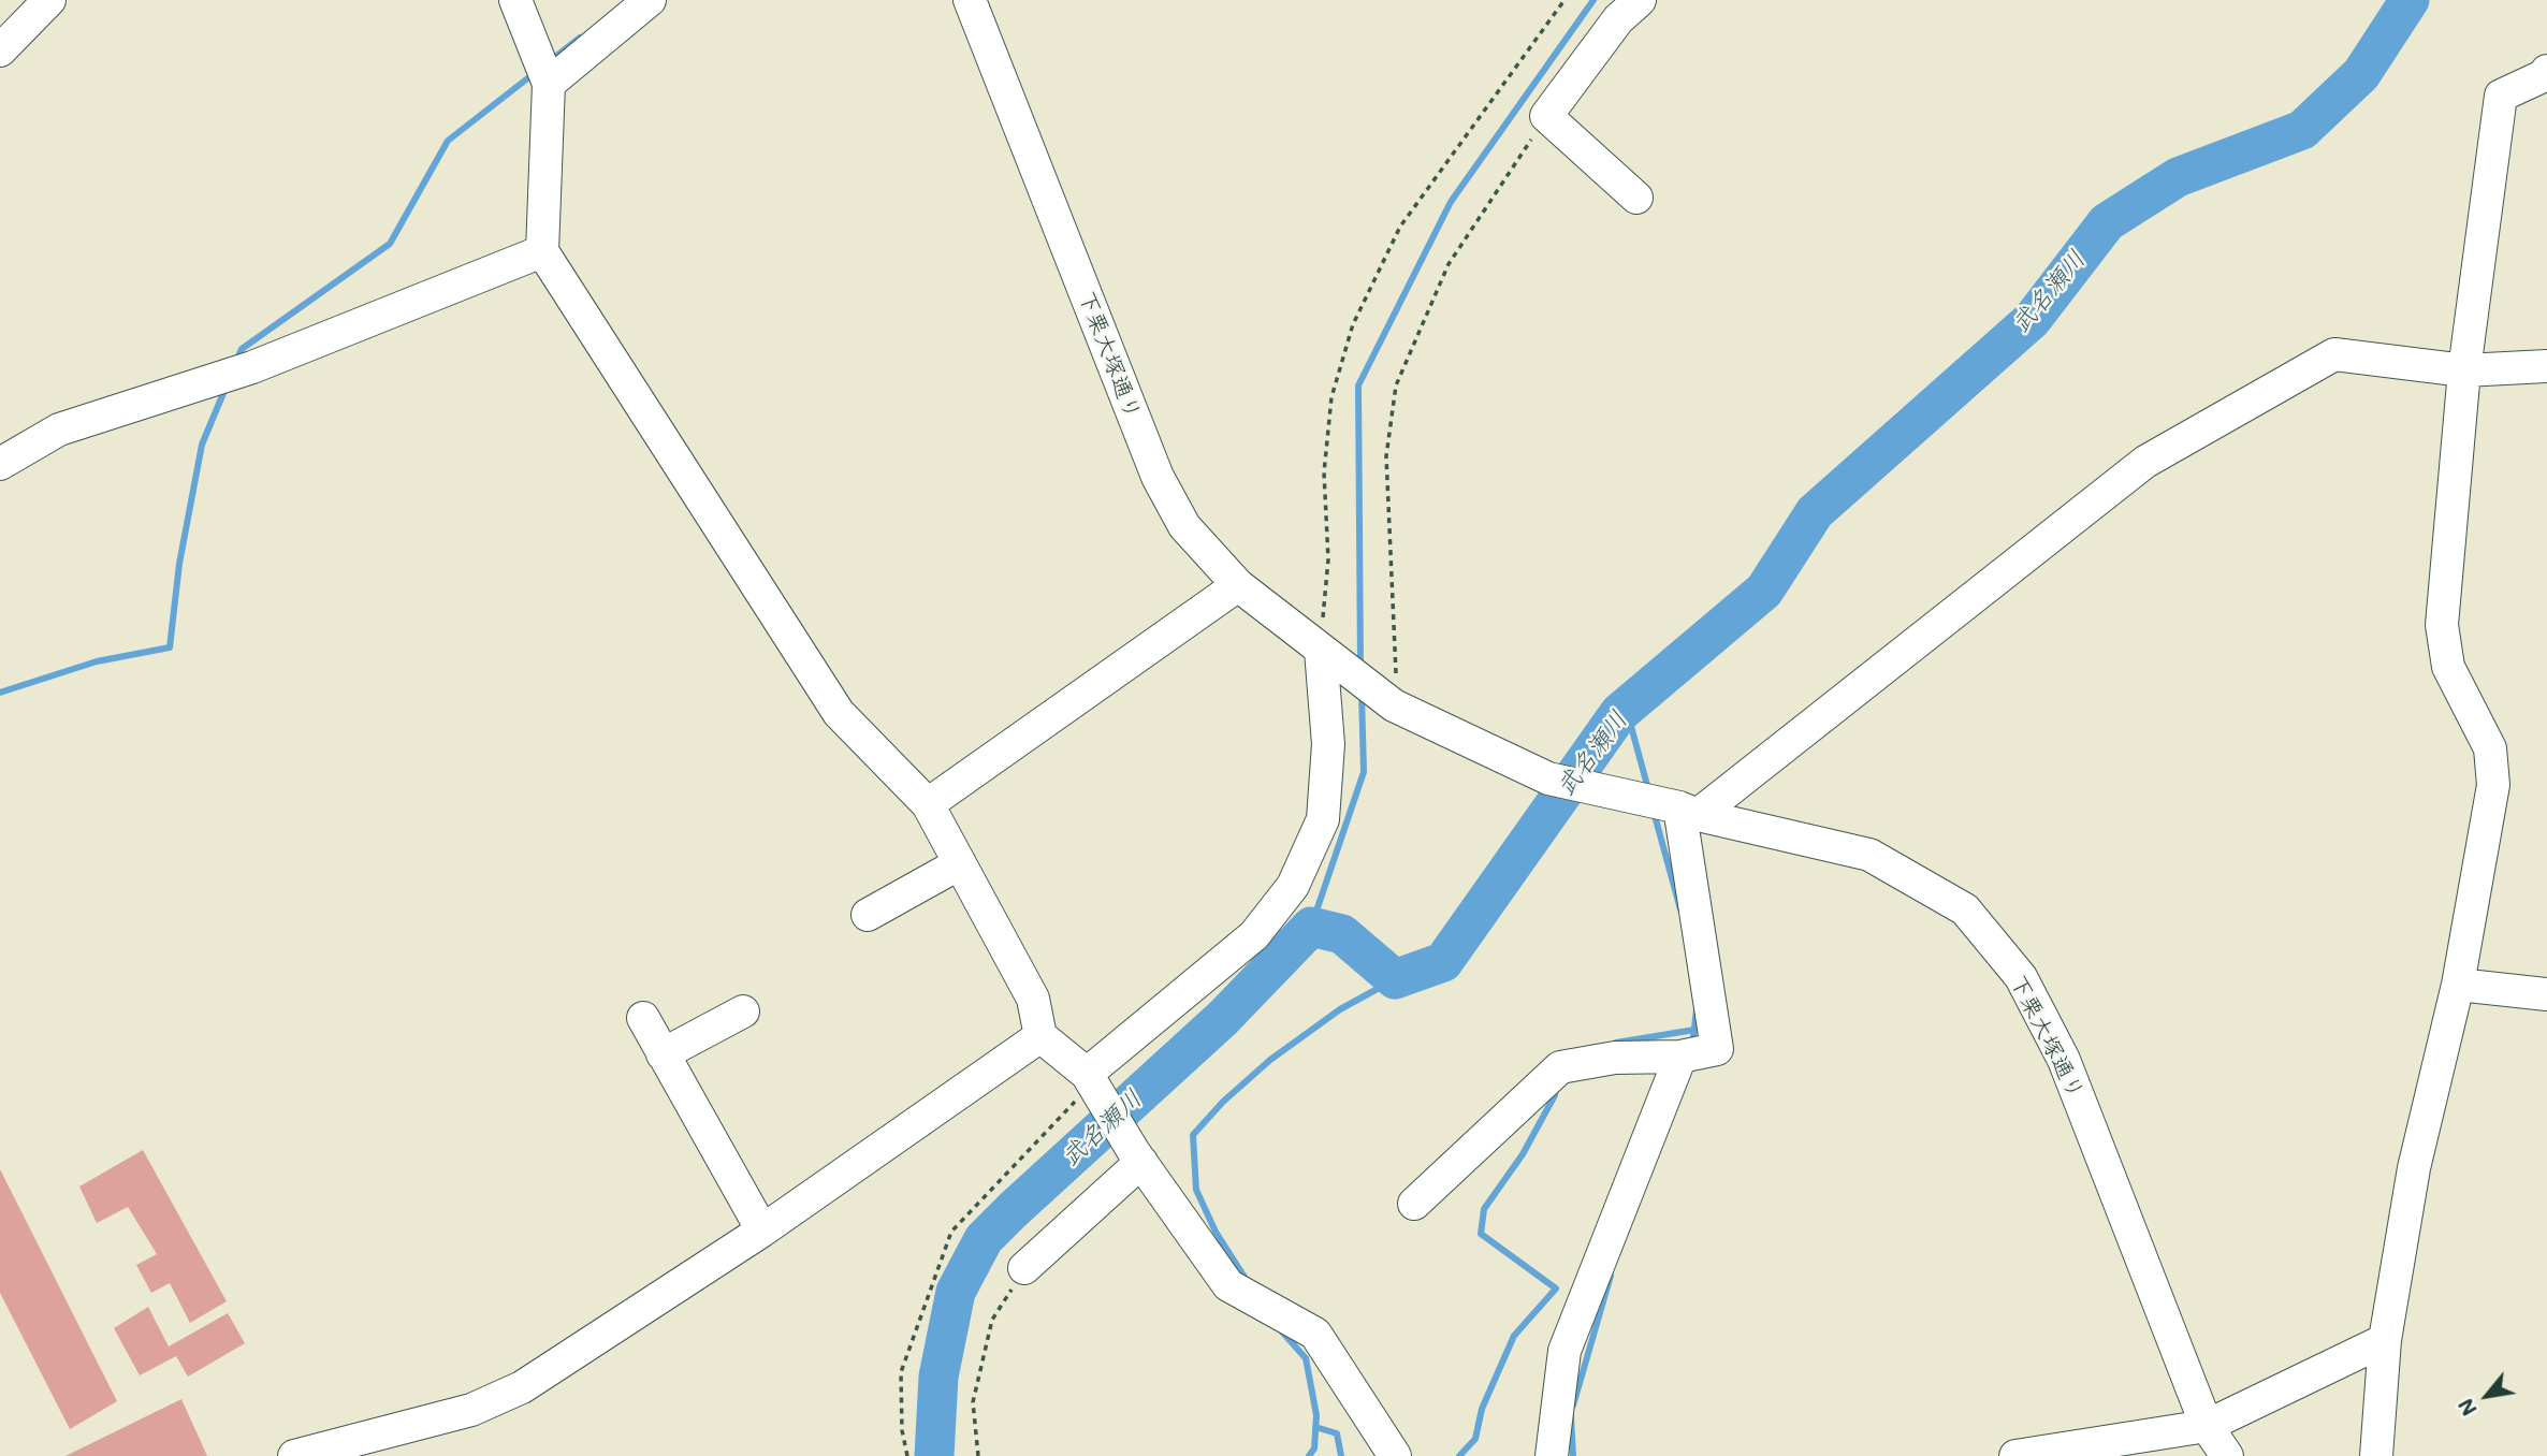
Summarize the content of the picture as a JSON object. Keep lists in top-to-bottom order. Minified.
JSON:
{"streets":{"street":["下栗大塚通り"]},"water":["武名瀬川"],"north":"bottom left"}
